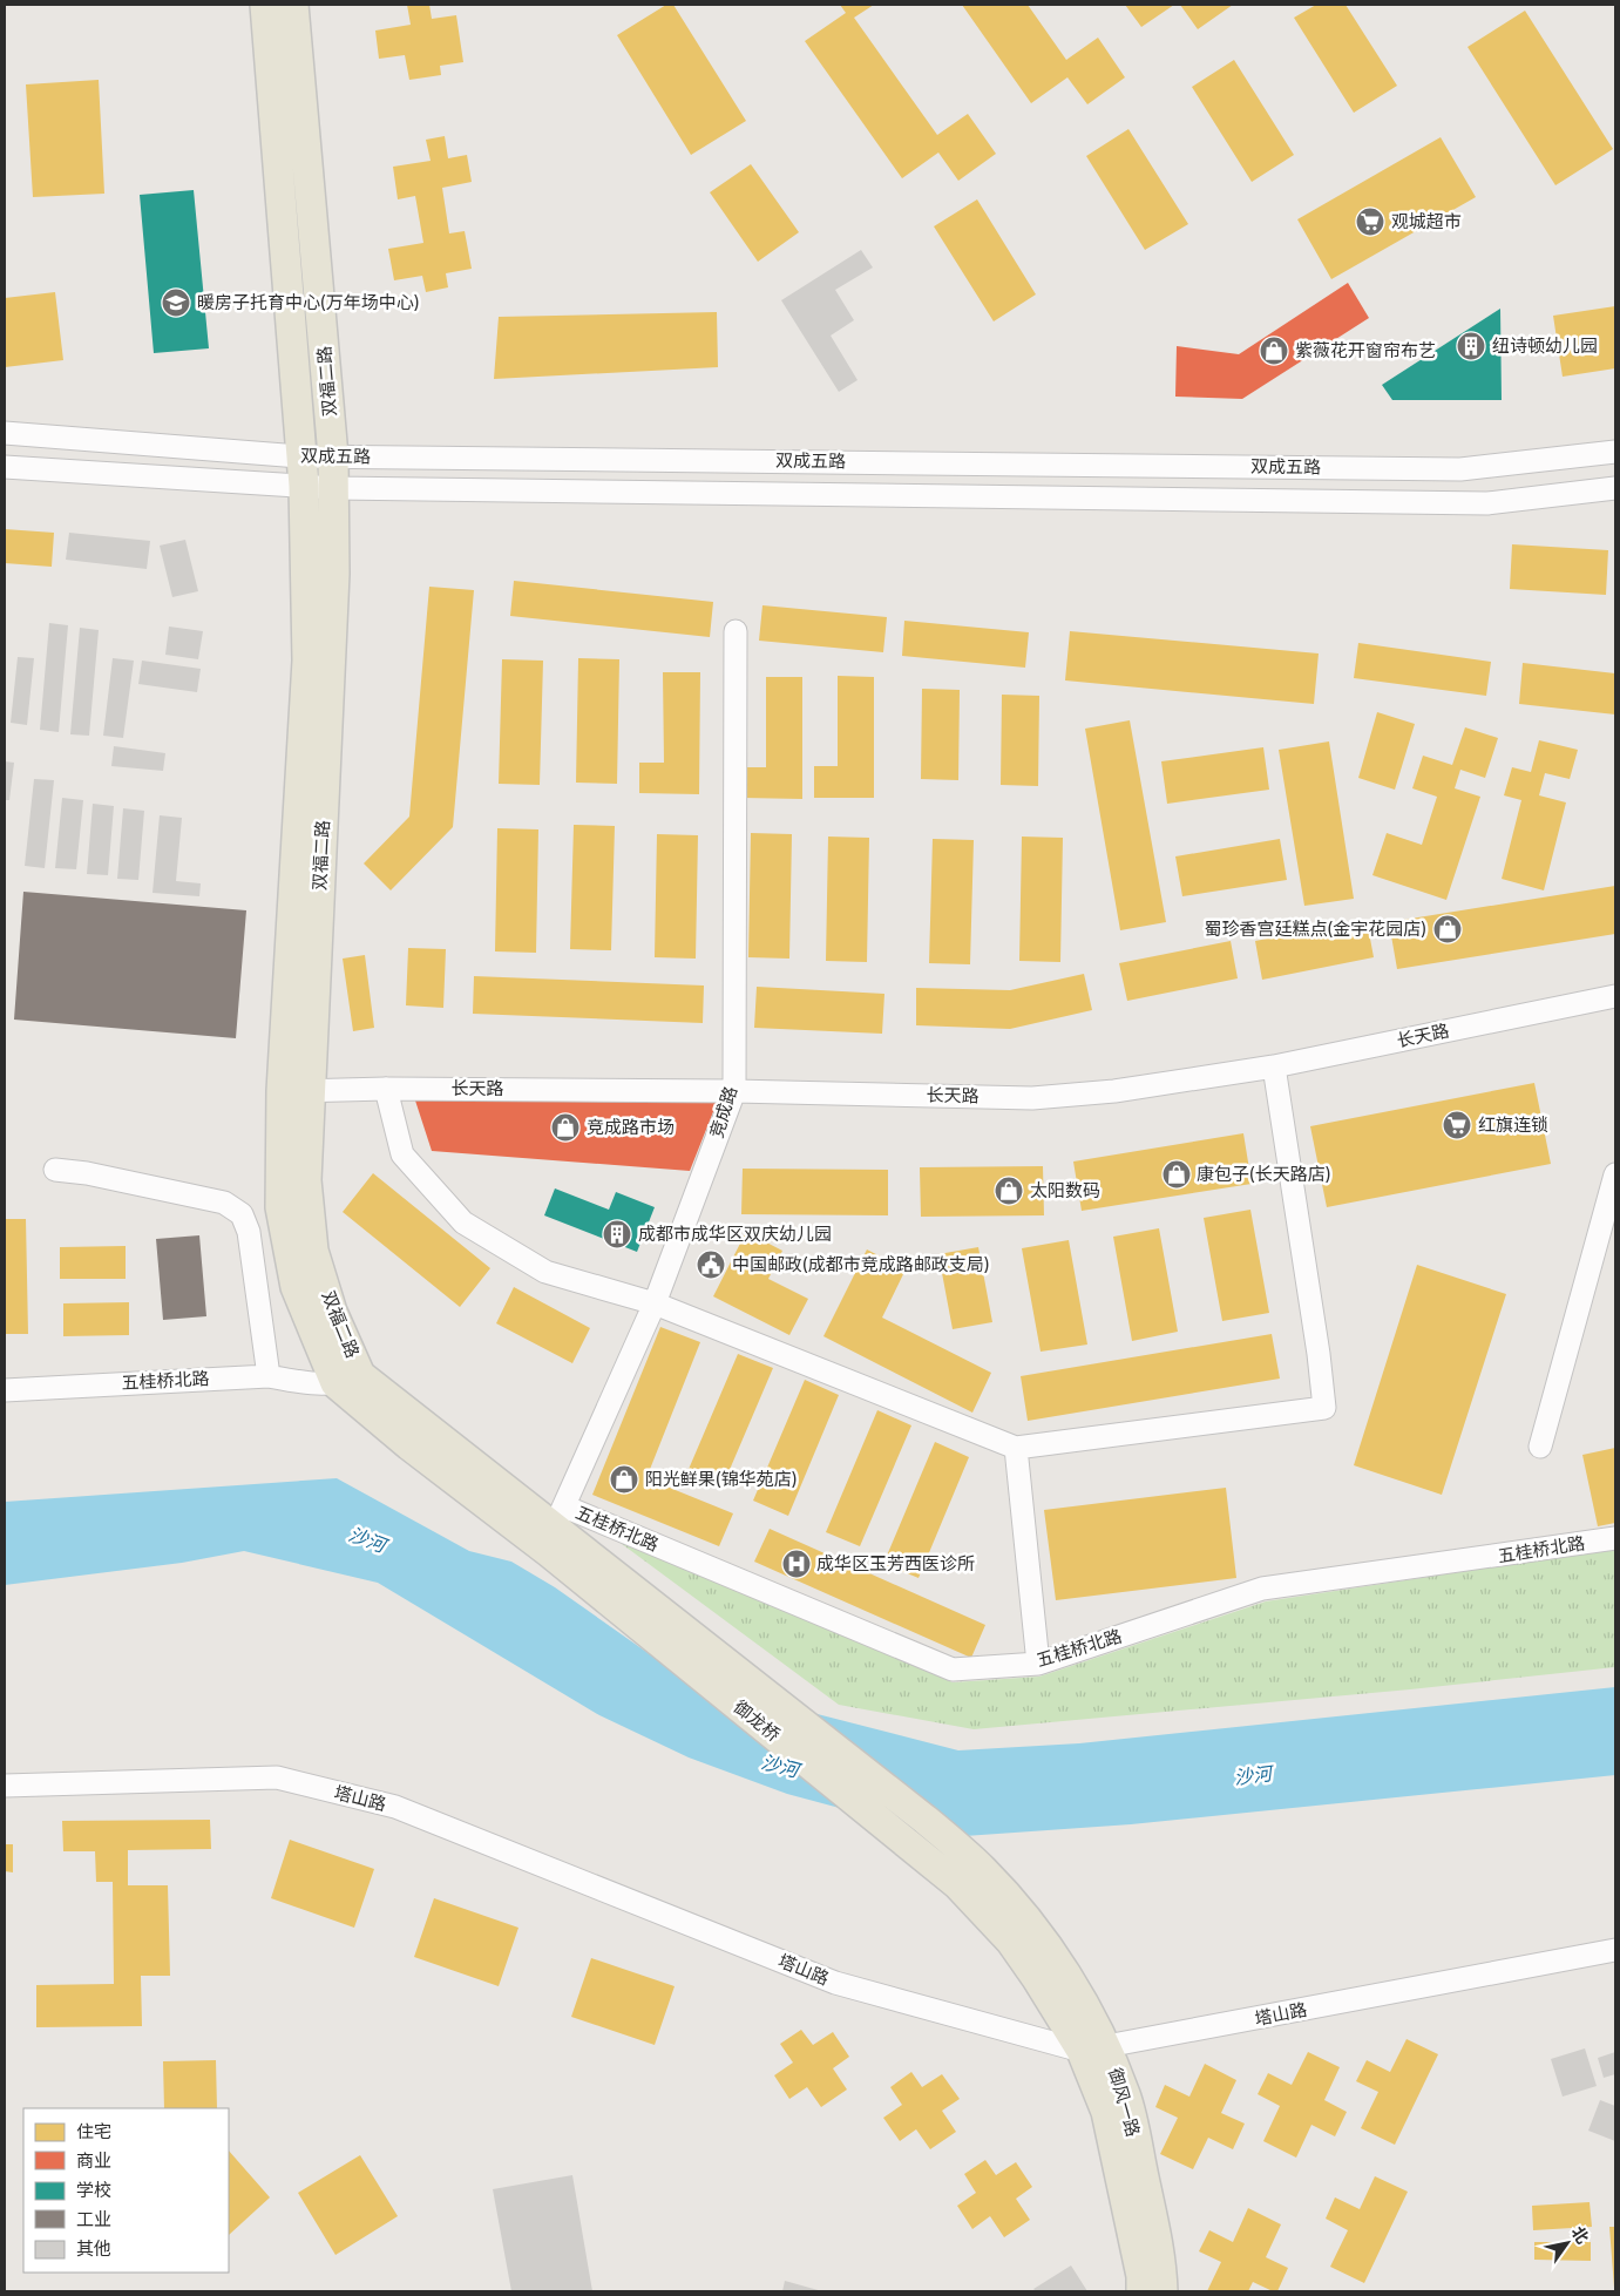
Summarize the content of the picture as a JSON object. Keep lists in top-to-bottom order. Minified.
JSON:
{"streets":{"main road":["双福二路","御龙桥","御风一路"],"street":["双成五路","长天路","竞成路","五桂桥北路","塔山路"]},"crossings":[["双福二路","双成五路"],["双福二路","长天路"],["双福二路","竞成路"],["双福二路","五桂桥北路"],["双福二路","御龙桥"],["长天路","竞成路"],["竞成路","五桂桥北路"],["竞成路","御龙桥"],["五桂桥北路","御龙桥"],["御龙桥","御风一路"],["塔山路","御风一路"]],"water":["沙河"],"places":{"supermarket":["观城超市","红旗连锁"],"school or university":["暖房子托育中心(万年场中心)"],"building":["纽诗顿幼儿园","成都市成华区双庆幼儿园"],"shop":["紫薇花开窗帘布艺","蜀珍香宫廷糕点(金宇花园店)","竞成路市场","康包子(长天路店)","太阳数码","阳光鲜果(锦华苑店)"],"public building":["中国邮政(成都市竞成路邮政支局)"],"hospital":["成华区玉芳西医诊所"]},"legend":["住宅","商业","学校","工业","其他"],"north":"top right"}
